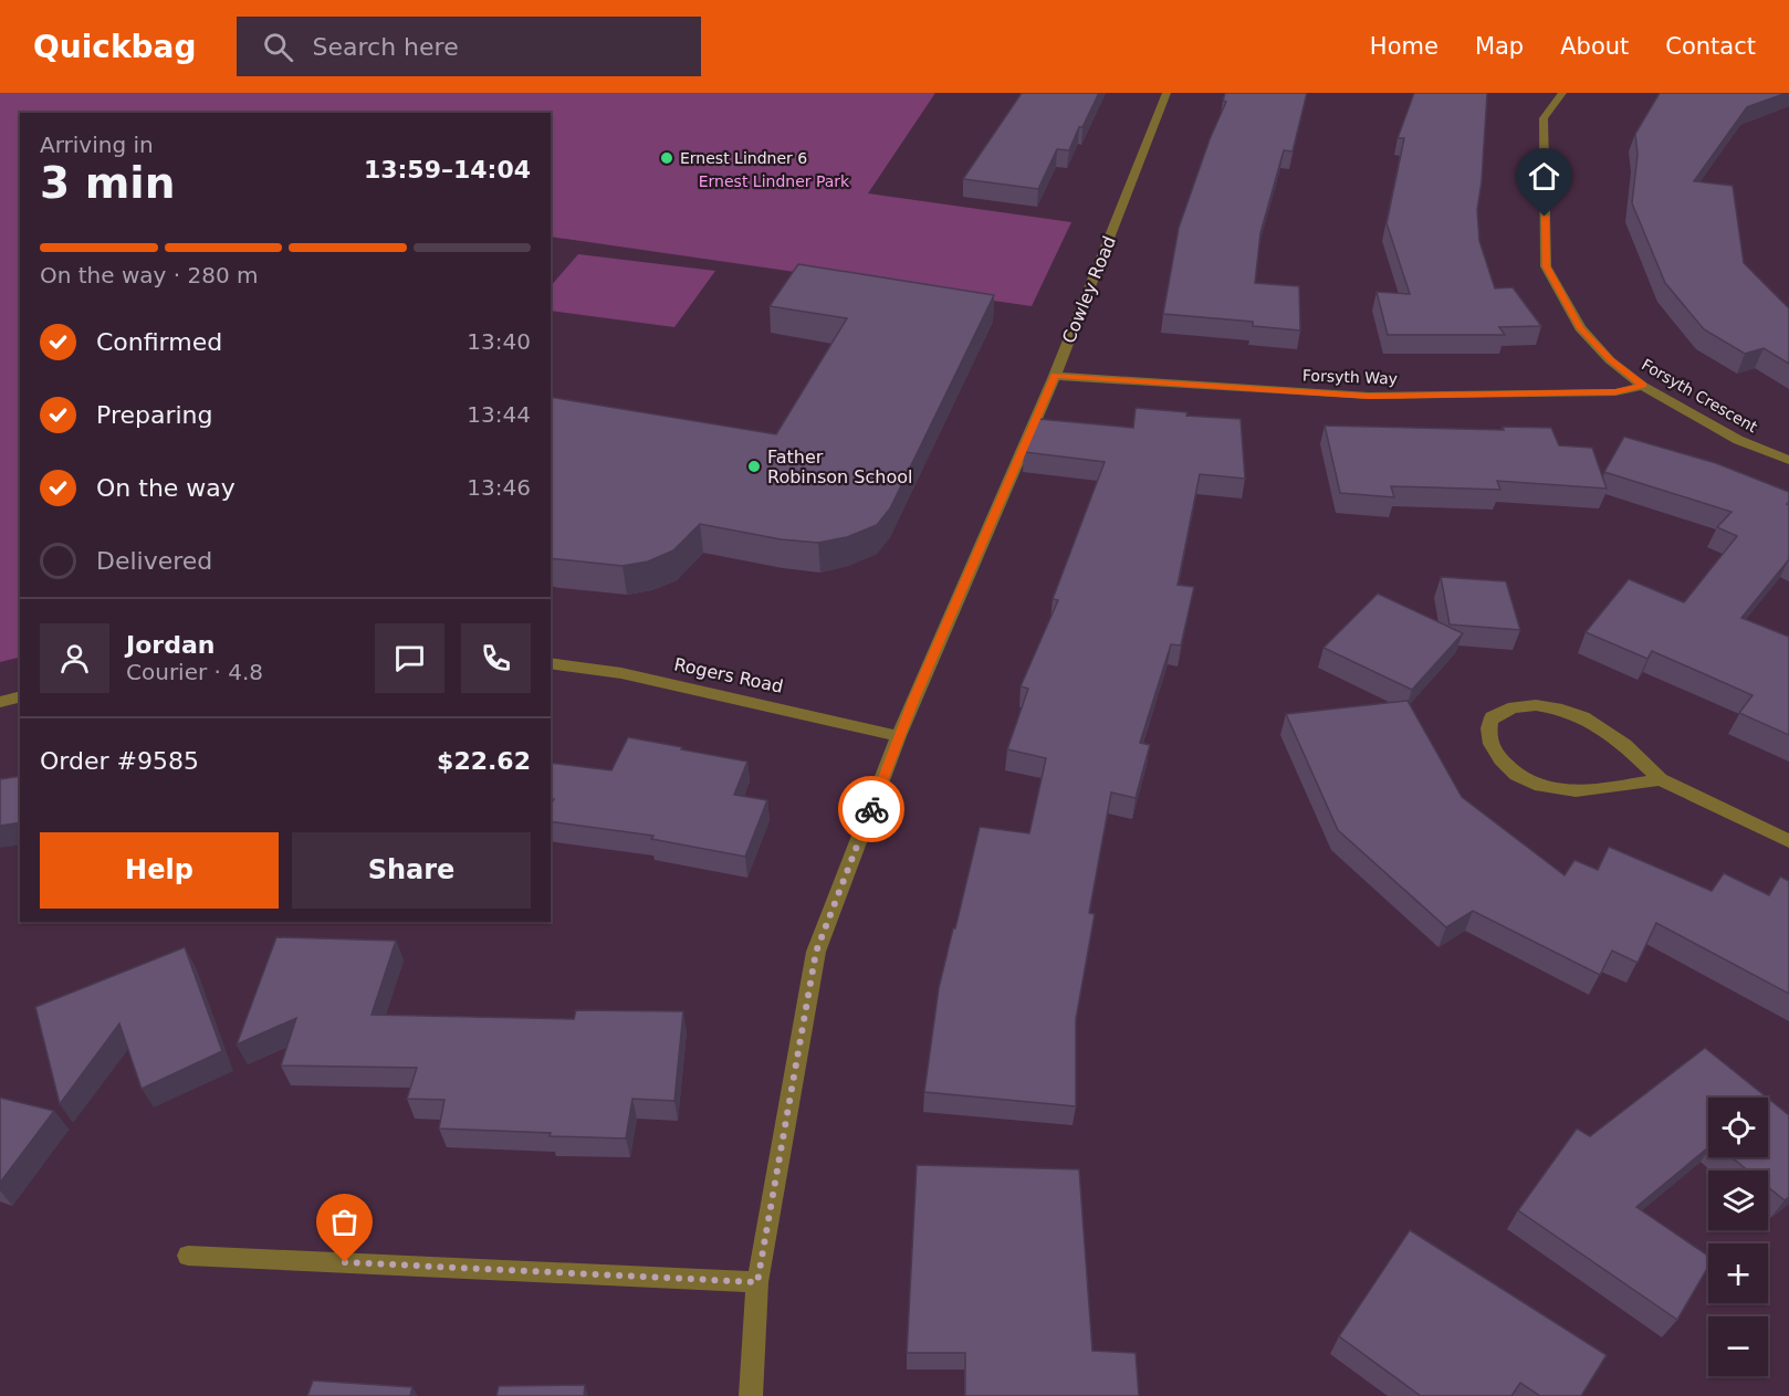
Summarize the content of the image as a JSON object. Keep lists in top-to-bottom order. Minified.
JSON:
{"streets":{"street":["Cowley Road","Forsyth Way","Forsyth Crescent","Rogers Road"]},"crossings":[["Cowley Road","Forsyth Way"],["Cowley Road","Rogers Road"],["Forsyth Way","Forsyth Crescent"]],"parks":["Ernest Lindner Park"],"places":["Ernest Lindner 6","Father Robinson School"],"page":{"header":"Quickbag","search":"Search here","nav":["Home","Map","About","Contact"],"heading":["3 min","Arriving in","13:59–14:04"],"panel":["Jordan","Courier · 4.8","Order #9585","$22.62"],"bar":"On the way · 280 m","list":[["Confirmed","13:40"],["Preparing","13:44"],["On the way","13:46"],"Delivered"],"buttons":["Help","Share"],"map_buttons":["+","−"]}}
